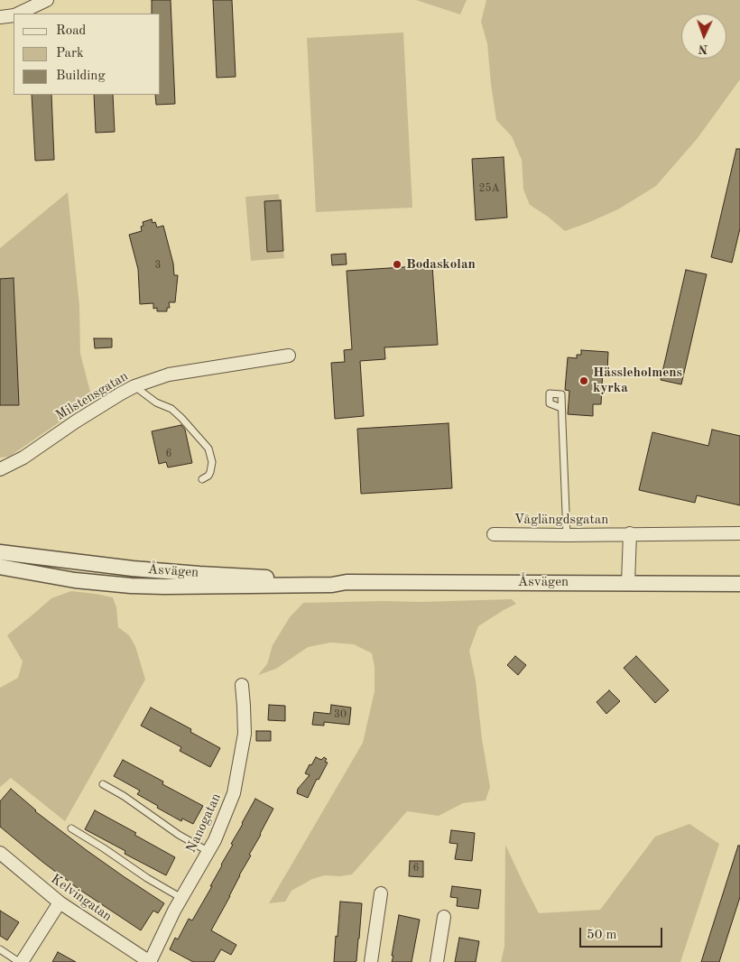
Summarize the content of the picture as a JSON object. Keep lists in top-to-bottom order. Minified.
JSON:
{"streets":{"street":["Milstensgatan","Våglängdsgatan","Åsvägen","Nanogatan","Kelvingatan"]},"crossings":[["Nanogatan","Kelvingatan"]],"places":["Bodaskolan","Hässleholmens kyrka"],"house_numbers":["25A","3","6","30","6"],"legend":["Road","Park","Building"],"scale_bar":"50 m","north":"bottom"}
